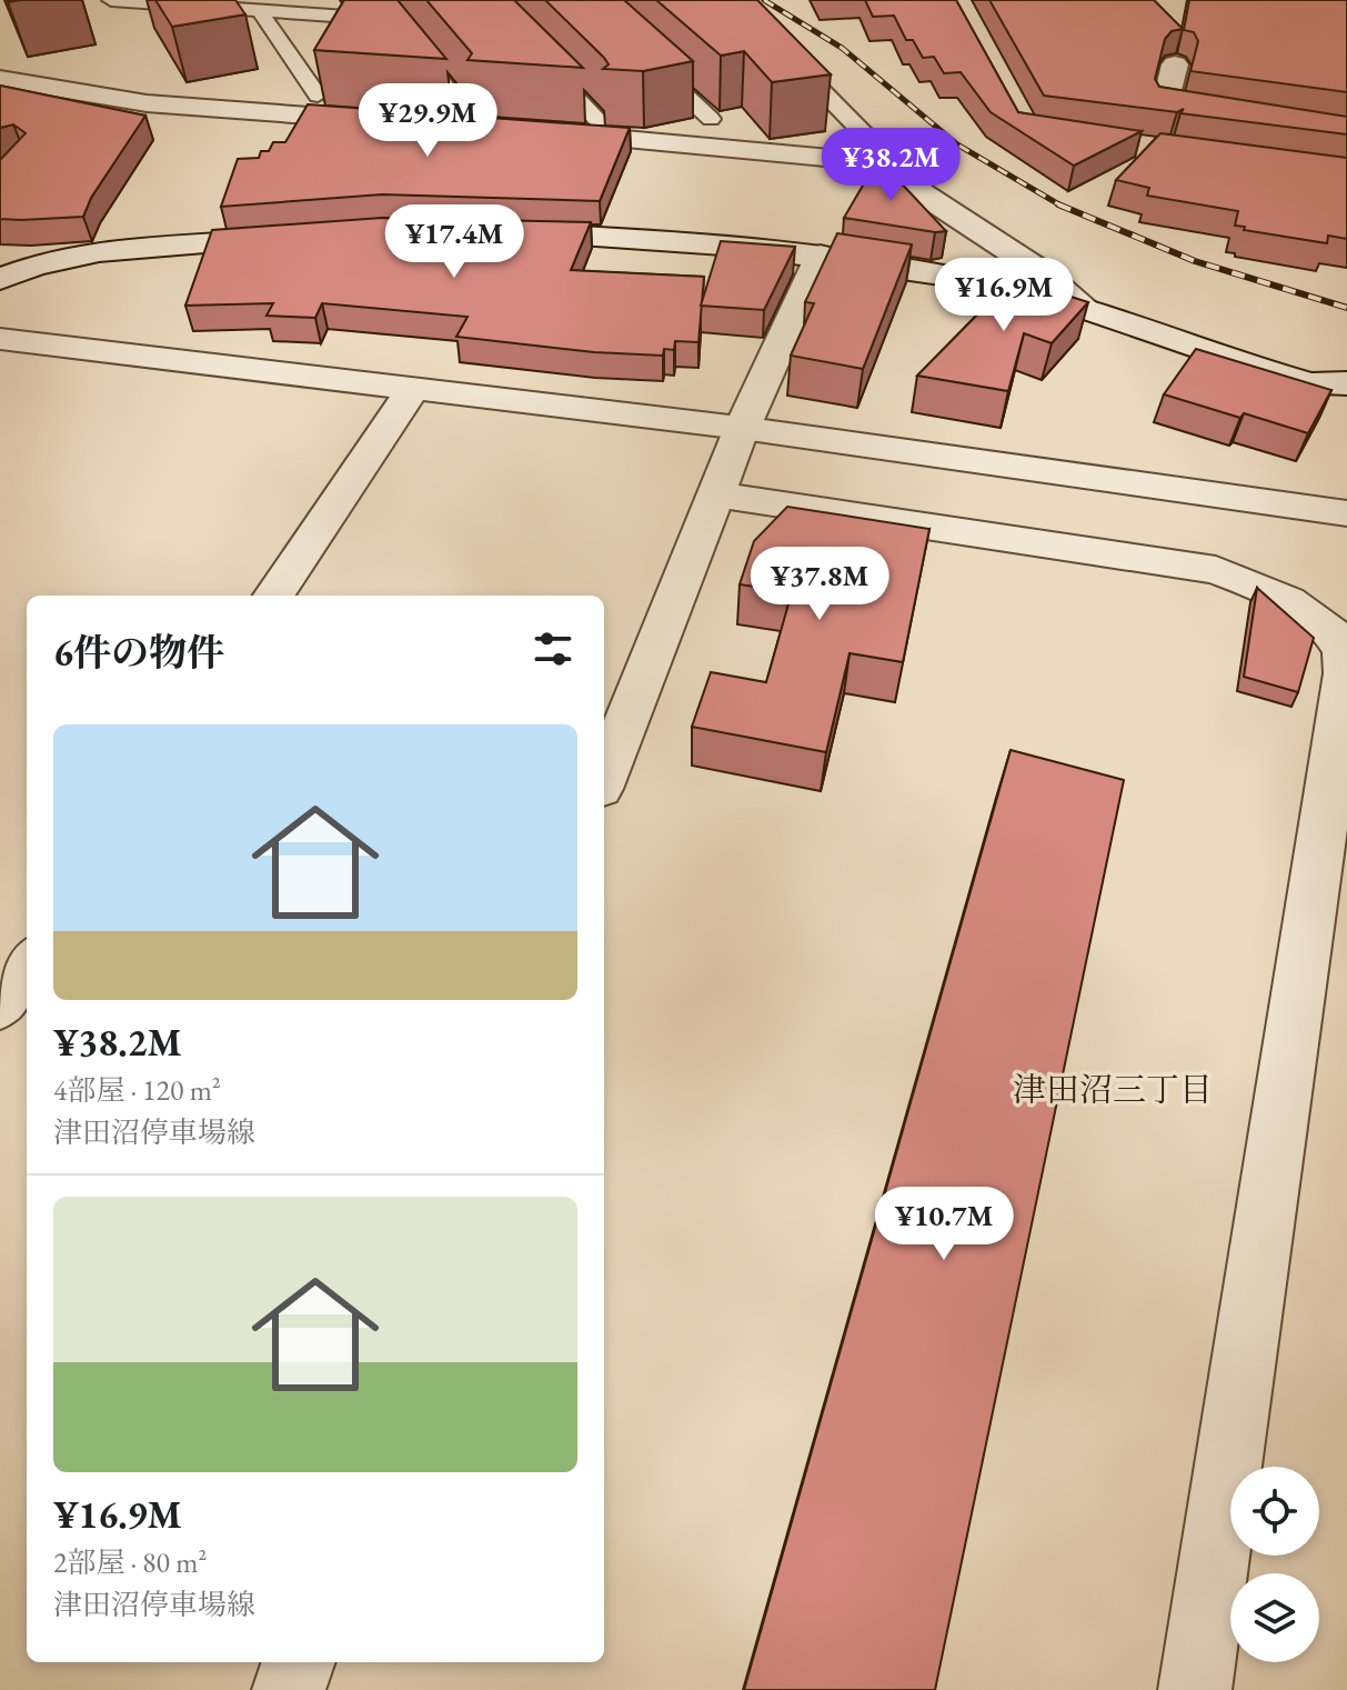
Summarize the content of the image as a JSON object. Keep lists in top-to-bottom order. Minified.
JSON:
{"districts":["津田沼三丁目"],"page":{"price":["¥29.9M","¥38.2M","¥17.4M","¥16.9M","¥37.8M","¥10.7M"],"heading":"6件の物件","list":[{"name":"¥38.2M","note":"4部屋 · 120 m² · 津田沼停車場線"},{"name":"¥16.9M","note":"2部屋 · 80 m² · 津田沼停車場線"}]}}
